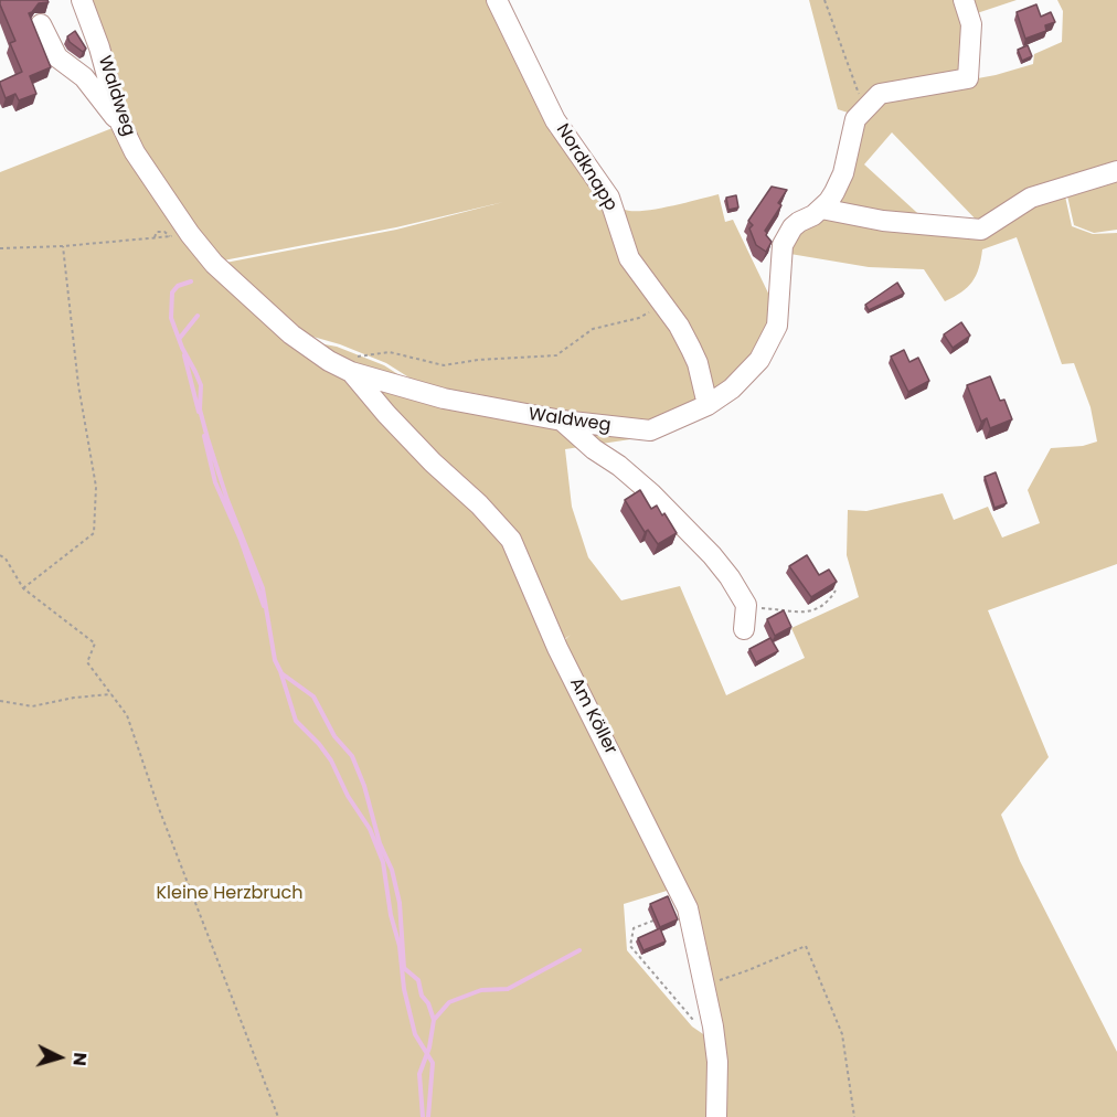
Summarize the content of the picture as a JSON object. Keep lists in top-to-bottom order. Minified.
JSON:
{"streets":{"street":["Waldweg","Nordknapp","Am Köller"]},"crossings":[["Waldweg","Nordknapp"],["Waldweg","Am Köller"]],"parks":["Kleine Herzbruch"],"north":"right"}
